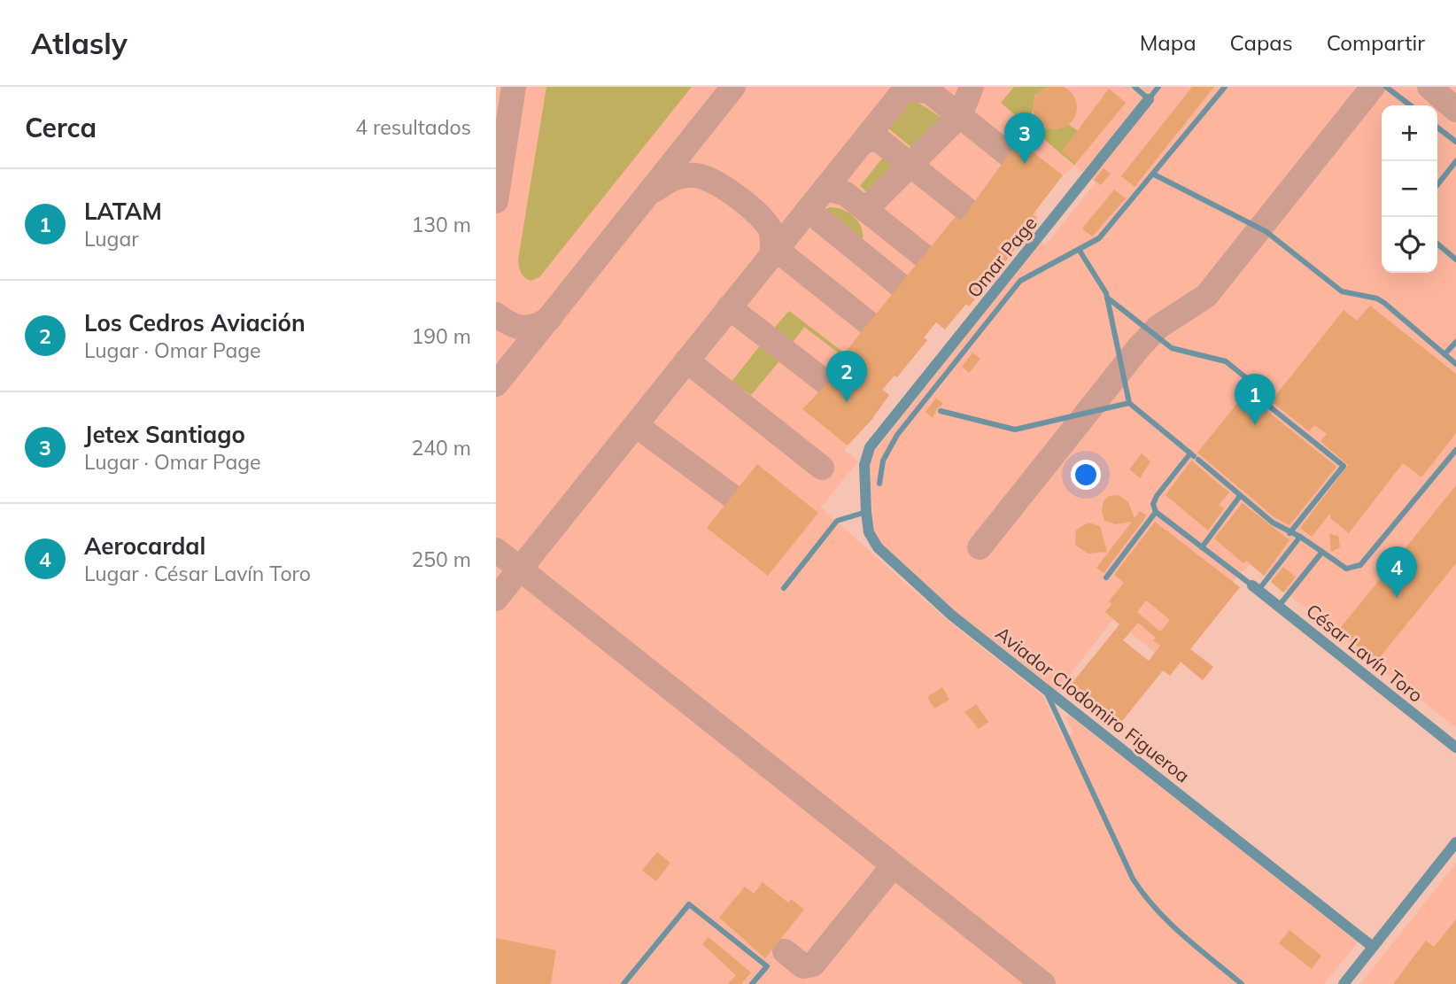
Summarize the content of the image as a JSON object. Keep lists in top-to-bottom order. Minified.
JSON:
{"streets":{"street":["Omar Page","César Lavín Toro","Aviador Clodomiro Figueroa"]},"crossings":[["Omar Page","Aviador Clodomiro Figueroa"]],"page":{"header":"Atlasly","nav":["Mapa","Capas","Compartir"],"heading":["Cerca","4 resultados"],"map_buttons":["+","−"],"pins":["3","2","1","4"],"list":[{"mark":"1","name":"LATAM","note":"Lugar","value":"130 m"},{"mark":"2","name":"Los Cedros Aviación","note":"Lugar · Omar Page","value":"190 m"},{"mark":"3","name":"Jetex Santiago","note":"Lugar · Omar Page","value":"240 m"},{"mark":"4","name":"Aerocardal","note":"Lugar · César Lavín Toro","value":"250 m"}]}}
